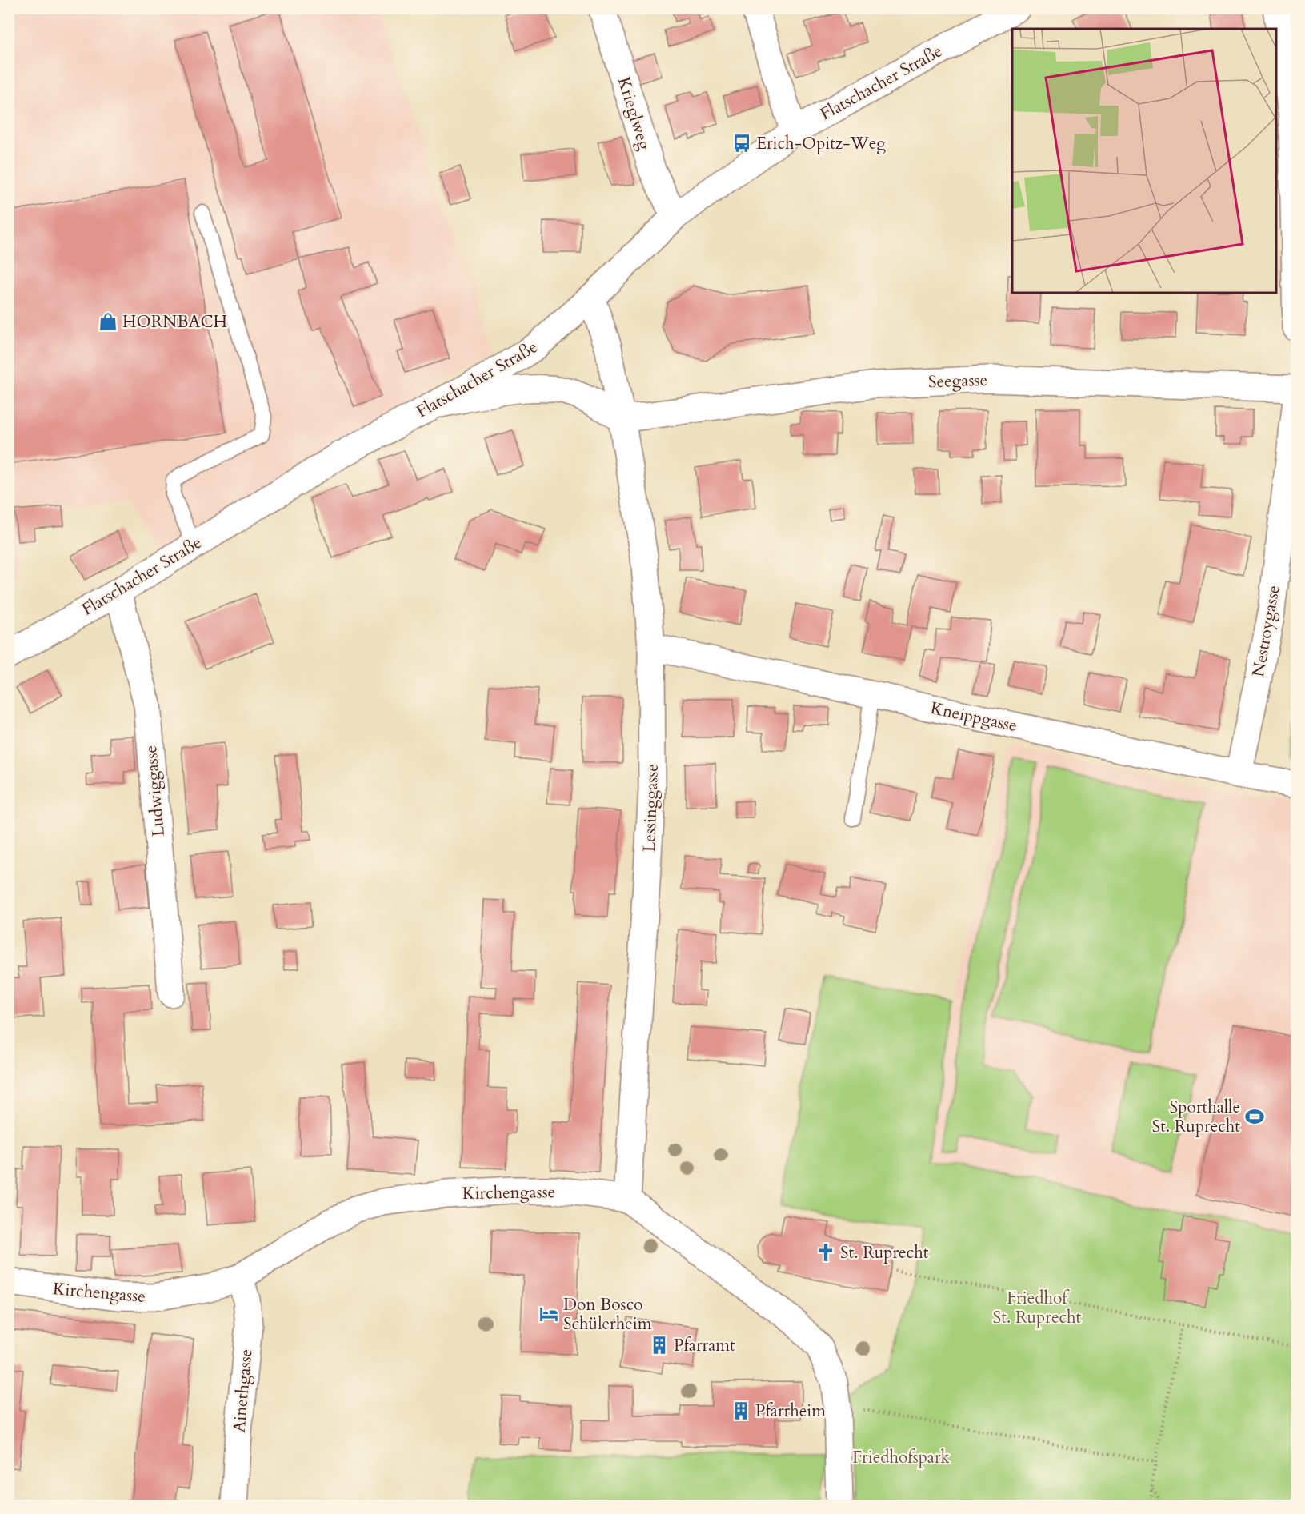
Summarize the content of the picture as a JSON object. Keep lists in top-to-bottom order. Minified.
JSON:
{"streets":{"street":["Flatschacher Straße","Krieglweg","Seegasse","Nestroygasse","Kneippgasse","Ludwiggasse","Lessinggasse","Kirchengasse","Ainethgasse"]},"crossings":[["Flatschacher Straße","Krieglweg"],["Flatschacher Straße","Ludwiggasse"],["Flatschacher Straße","Lessinggasse"],["Seegasse","Lessinggasse"],["Nestroygasse","Kneippgasse"],["Kneippgasse","Lessinggasse"],["Lessinggasse","Kirchengasse"],["Kirchengasse","Ainethgasse"]],"parks":["Friedhof St. Ruprecht","Friedhofspark"],"places":{"bus stop":["Erich-Opitz-Weg"],"shop":["HORNBACH"],"sports":["Sporthalle St. Ruprecht"],"church":["St. Ruprecht"],"hotel":["Don Bosco Schülerheim"],"building":["Pfarramt","Pfarrheim"]}}
